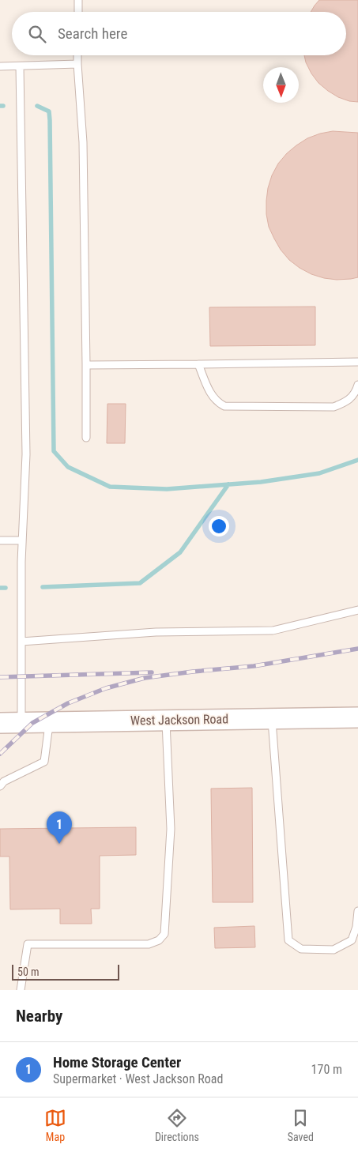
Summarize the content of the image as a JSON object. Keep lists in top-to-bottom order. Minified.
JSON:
{"streets":{"street":["West Jackson Road"]},"scale_bar":"50 m","north":"bottom","page":{"search":"Search here","pins":"1","scale":"50 m","heading":"Nearby","list":[{"mark":"1","name":"Home Storage Center","note":"Supermarket · West Jackson Road","value":"170 m"}],"nav":["Map","Directions","Saved"]}}
